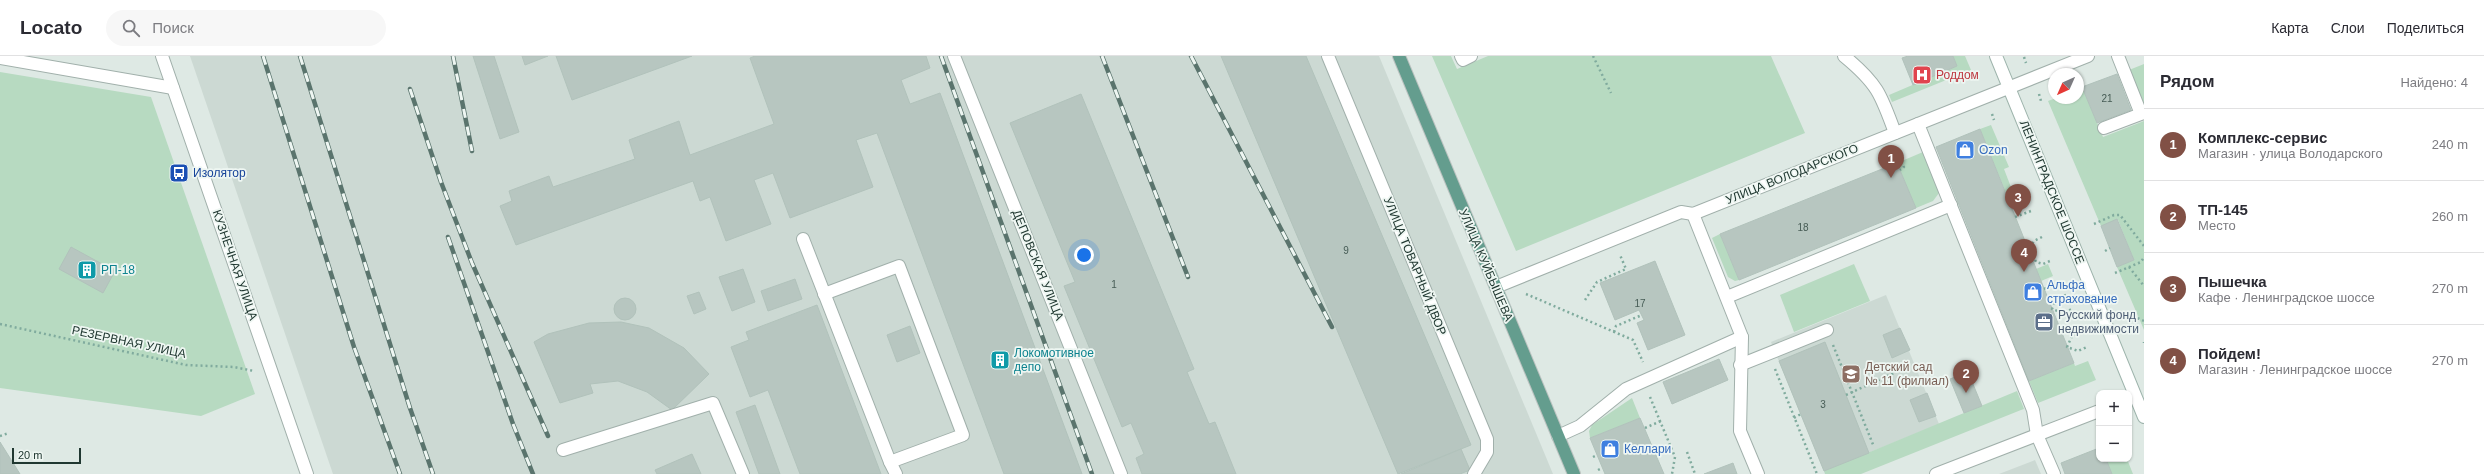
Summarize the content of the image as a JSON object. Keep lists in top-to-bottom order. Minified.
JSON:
{"streets":{"main road":["УЛИЦА КУЙБЫШЕВА"],"street":["УЛИЦА ВОЛОДАРСКОГО","ЛЕНИНГРАДСКОЕ ШОССЕ","КУЗНЕЧНАЯ УЛИЦА","ДЕПОВСКАЯ УЛИЦА","УЛИЦА ТОВАРНЫЙ ДВОР"],"path":["РЕЗЕРВНАЯ УЛИЦА"]},"crossings":[["УЛИЦА ВОЛОДАРСКОГО","ЛЕНИНГРАДСКОЕ ШОССЕ"],["УЛИЦА ВОЛОДАРСКОГО","УЛИЦА КУЙБЫШЕВА"]],"places":{"hospital":["Роддом"],"shop":["Ozon","Альфа страхование","Келлари"],"bus stop":["Изолятор"],"building":["РП-18","Локомотивное депо"],"office":["Русский фонд недвижимости"],"school or university":["Детский сад № 11 (филиал)"]},"house_numbers":["21","18","9","1","17","3"],"scale_bar":"20 m","north":"bottom left","page":{"header":"Locato","search":"Поиск","nav":["Карта","Слои","Поделиться"],"heading":["Рядом","Найдено: 4"],"list":[{"mark":"1","name":"Комплекс-сервис","note":"Магазин · улица Володарского","value":"240 m"},{"mark":"2","name":"ТП-145","note":"Место","value":"260 m"},{"mark":"3","name":"Пышечка","note":"Кафе · Ленинградское шоссе","value":"270 m"},{"mark":"4","name":"Пойдем!","note":"Магазин · Ленинградское шоссе","value":"270 m"}],"pins":["1","3","4","2"],"map_buttons":["+","−"],"scale":"20 m"}}
